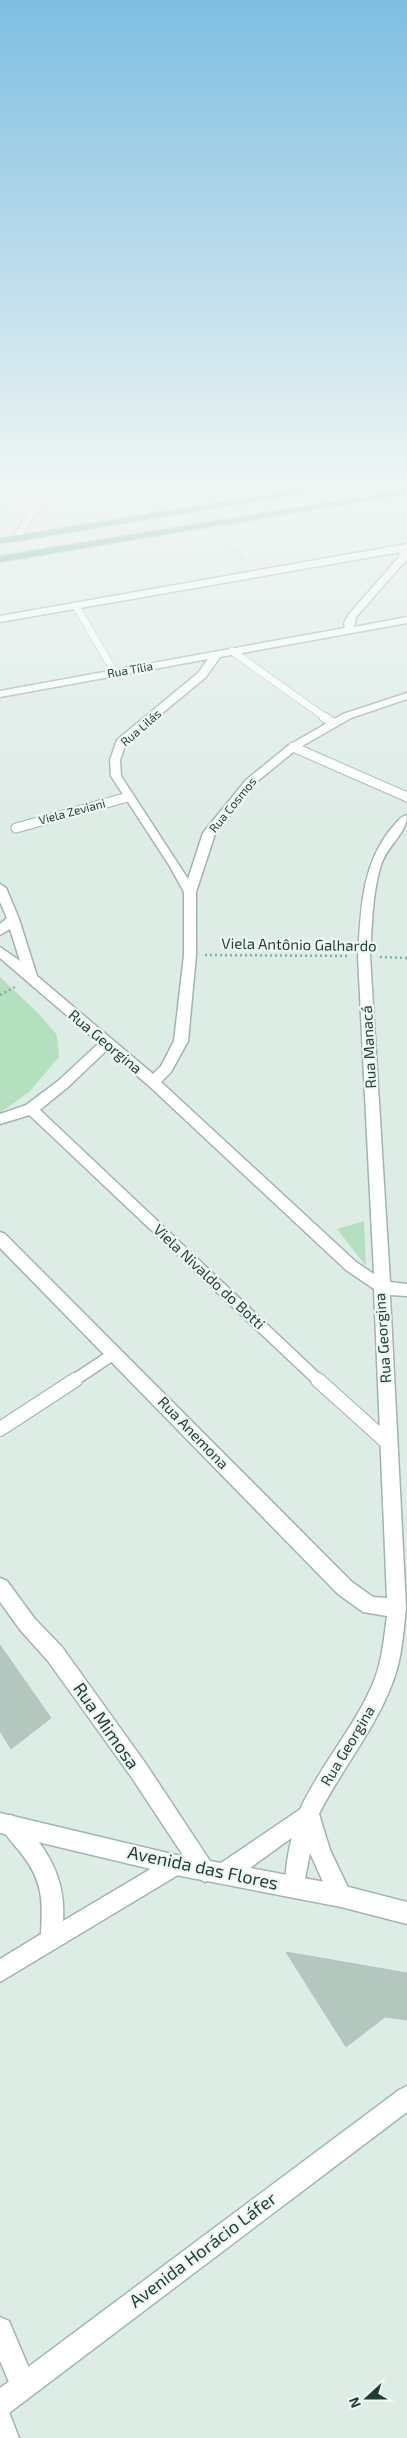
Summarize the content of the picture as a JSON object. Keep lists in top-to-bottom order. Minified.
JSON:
{"streets":{"street":["Rua Tília","Rua Lilás","Rua Cosmos","Rua Georgina","Rua Manacá","Rua Anemona","Rua Mimosa","Avenida das Flores","Avenida Horácio Láfer"],"lane":["Viela Zeviani","Viela Nivaldo do Botti"],"path":["Viela Antônio Galhardo"]},"crossings":[["Rua Tília","Rua Lilás"],["Rua Lilás","Rua Cosmos"],["Rua Lilás","Viela Zeviani"],["Rua Cosmos","Viela Antônio Galhardo"],["Rua Cosmos","Rua Georgina"],["Viela Antônio Galhardo","Rua Manacá"],["Rua Georgina","Rua Manacá"],["Rua Georgina","Viela Nivaldo do Botti"],["Rua Georgina","Rua Anemona"],["Rua Georgina","Avenida das Flores"],["Rua Mimosa","Avenida das Flores"]],"north":"left"}
